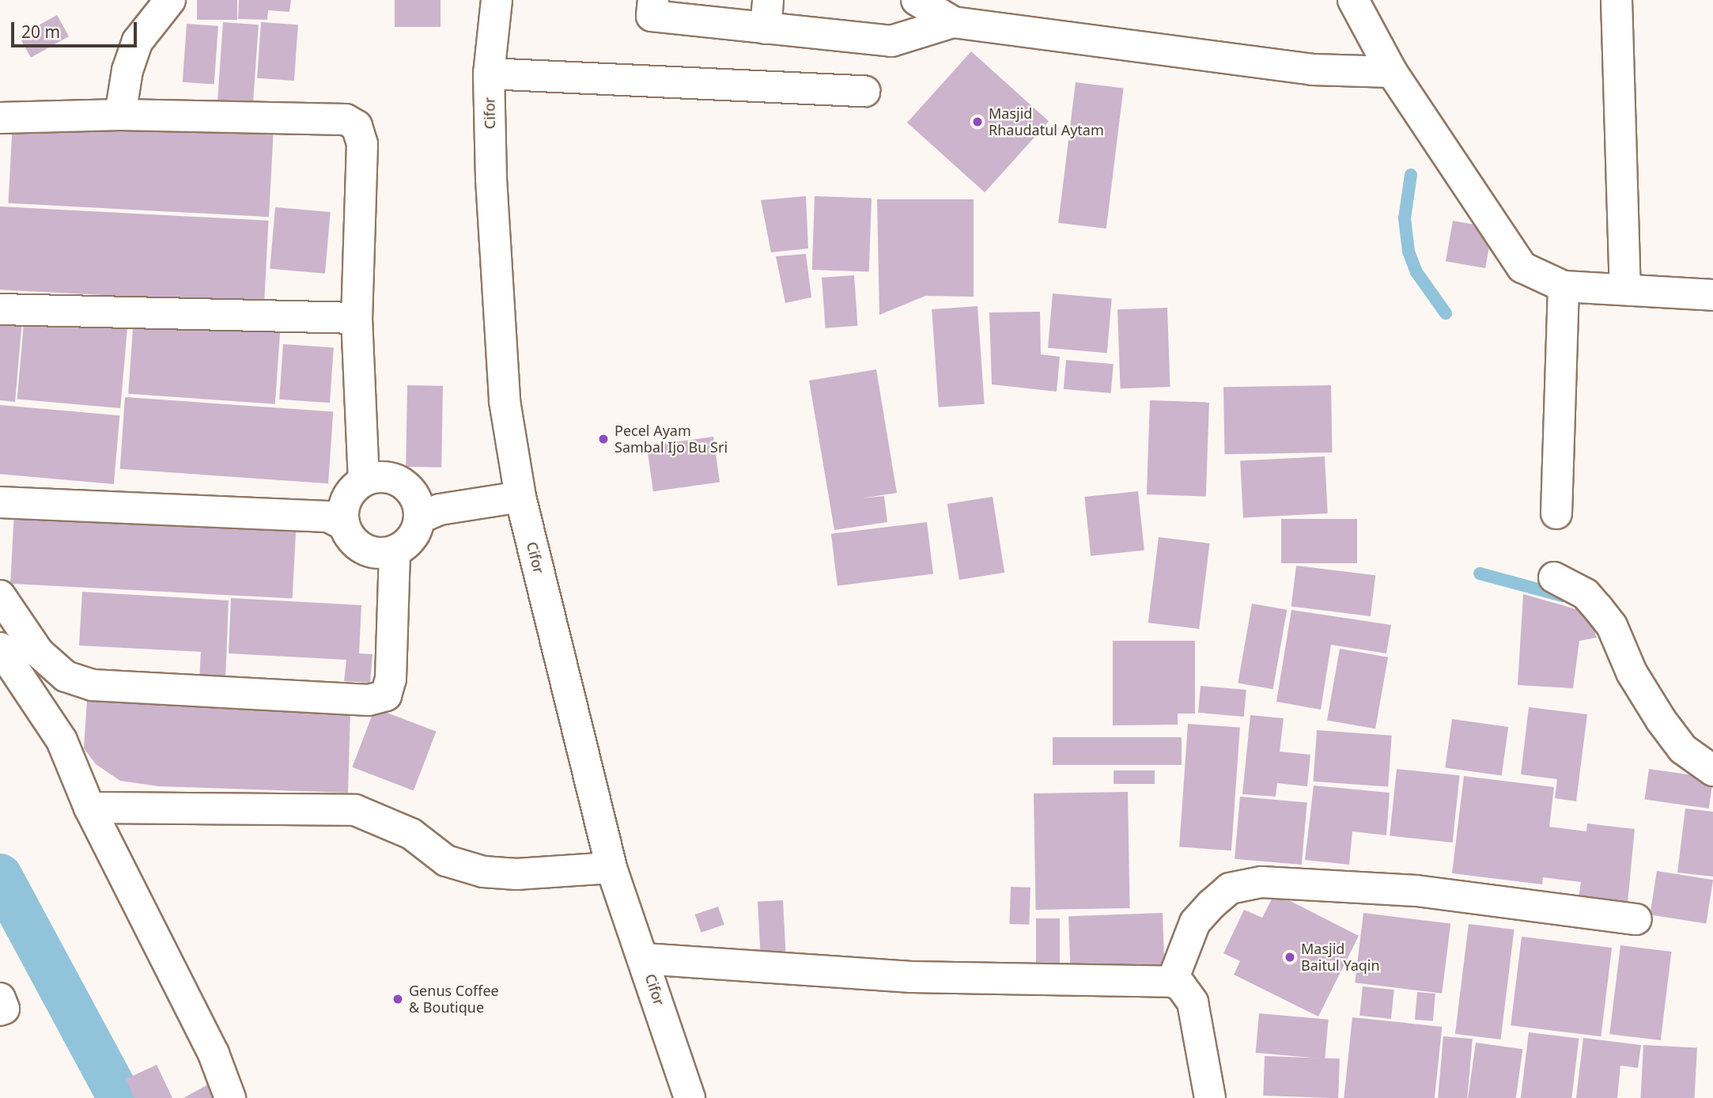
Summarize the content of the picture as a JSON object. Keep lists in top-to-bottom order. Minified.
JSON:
{"streets":{"street":["Cifor"]},"places":["Masjid Rhaudatul Aytam","Pecel Ayam Sambal Ijo Bu Sri","Masjid Baitul Yaqin","Genus Coffee & Boutique"],"scale_bar":"20 m"}
